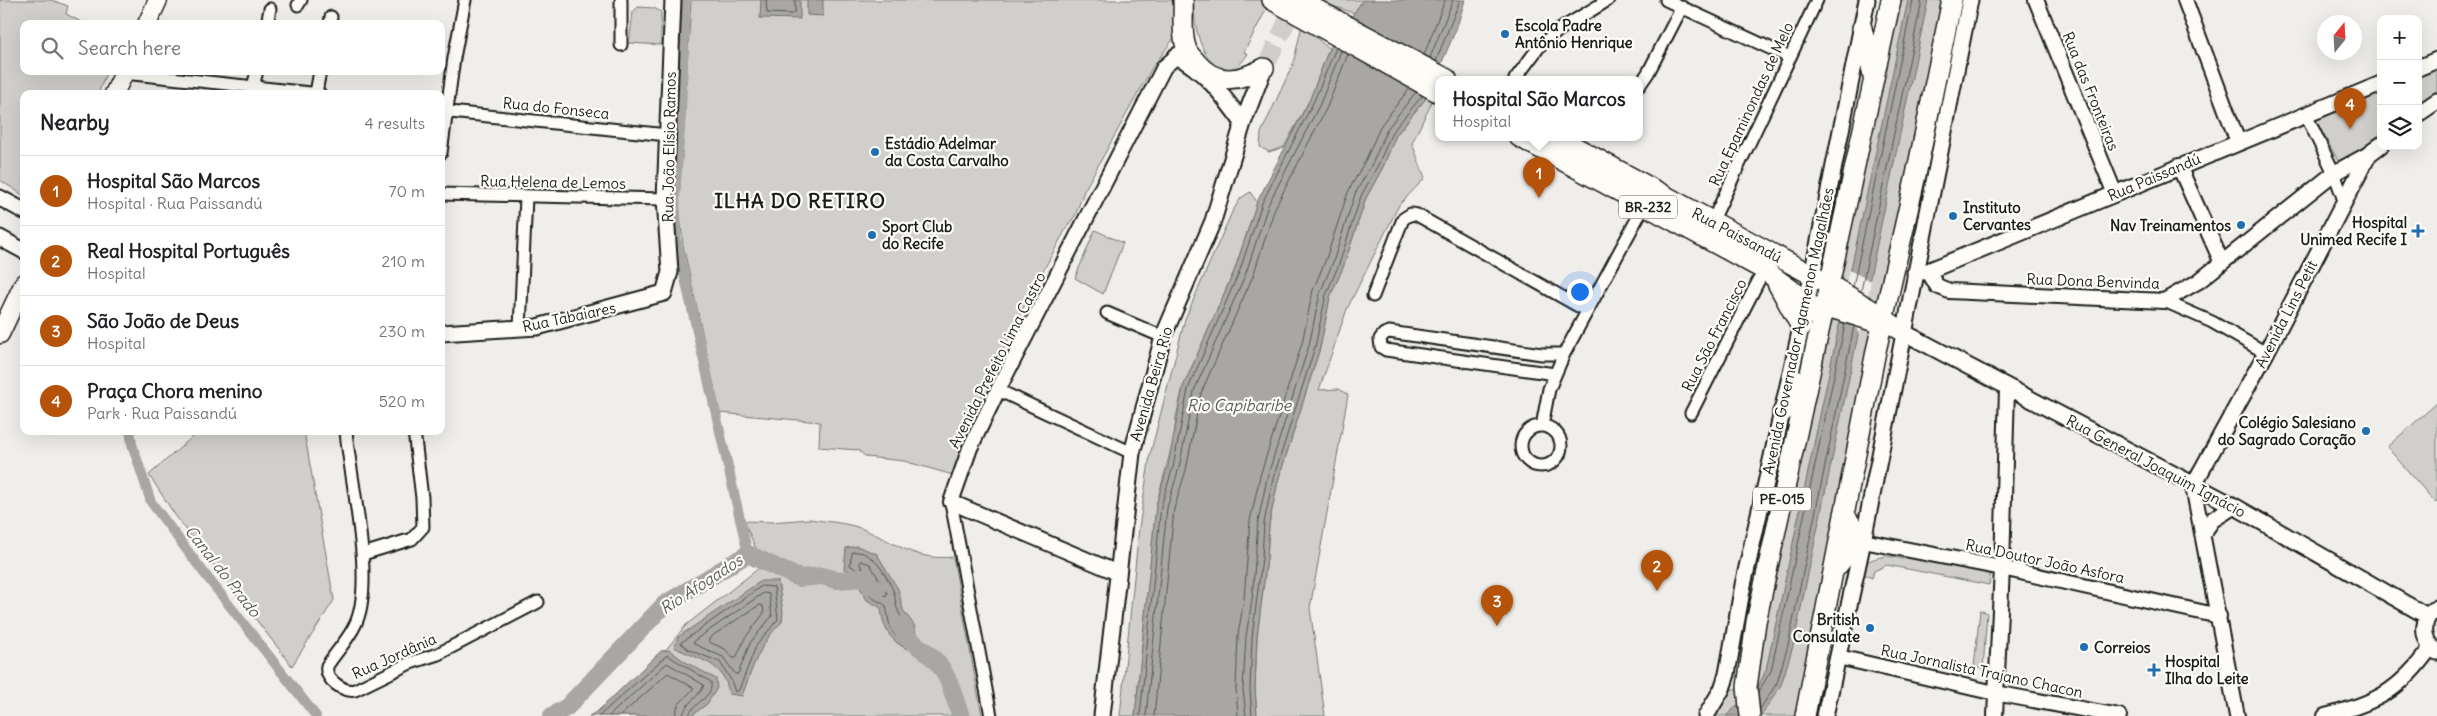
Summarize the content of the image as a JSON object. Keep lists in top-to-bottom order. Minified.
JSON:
{"streets":{"highway":["Rua Paissandú","BR-232","Avenida Governador Agamenon Magalhães","Rua General Joaquim Ignácio","PE-015"],"main road":["Rua João Elísio Ramos","Avenida Lins Petit","Rua Tabaiares","Avenida Beira Rio"],"street":["Rua das Fronteiras","Rua Epaminondas de Melo","Rua do Fonseca","Rua Helena de Lemos","Rua Dona Benvinda","Rua São Francisco","Avenida Prefeito Lima Castro","Rua Doutor João Asfora","Rua Jordânia","Rua Jornalista Trajano Chacon"]},"crossings":[["Rua das Fronteiras","Rua Paissandú"],["Rua Epaminondas de Melo","Rua Paissandú"],["Rua do Fonseca","Rua João Elísio Ramos"],["Rua João Elísio Ramos","Rua Helena de Lemos"],["Rua João Elísio Ramos","Rua Tabaiares"],["Rua Paissandú","BR-232"],["Rua Paissandú","Rua Dona Benvinda"],["Rua Paissandú","Avenida Governador Agamenon Magalhães"],["Rua Paissandú","Rua São Francisco"],["BR-232","Avenida Governador Agamenon Magalhães"],["BR-232","Rua São Francisco"],["BR-232","Rua General Joaquim Ignácio"],["Rua Dona Benvinda","Avenida Lins Petit"],["Avenida Lins Petit","Rua General Joaquim Ignácio"]],"districts":["ILHA DO RETIRO"],"water":["Rio Capibaribe","Canal do Prado","Rio Afogados"],"places":{"other":["Escola Padre Antônio Henrique","Estádio Adelmar da Costa Carvalho","Instituto Cervantes","Nav Treinamentos","Sport Club do Recife","Colégio Salesiano do Sagrado Coração","British Consulate","Correios"],"health":["Hospital Unimed Recife I","Hospital Ilha do Leite"]},"north":"top","page":{"map_buttons":["+","−"],"search":"Search here","popup":["Hospital São Marcos","Hospital"],"pins":["4","1","2","3"],"heading":["Nearby","4 results"],"list":[{"mark":"1","name":"Hospital São Marcos","note":"Hospital · Rua Paissandú","value":"70 m"},{"mark":"2","name":"Real Hospital Português","note":"Hospital","value":"210 m"},{"mark":"3","name":"São João de Deus","note":"Hospital","value":"230 m"},{"mark":"4","name":"Praça Chora menino","note":"Park · Rua Paissandú","value":"520 m"}]}}
